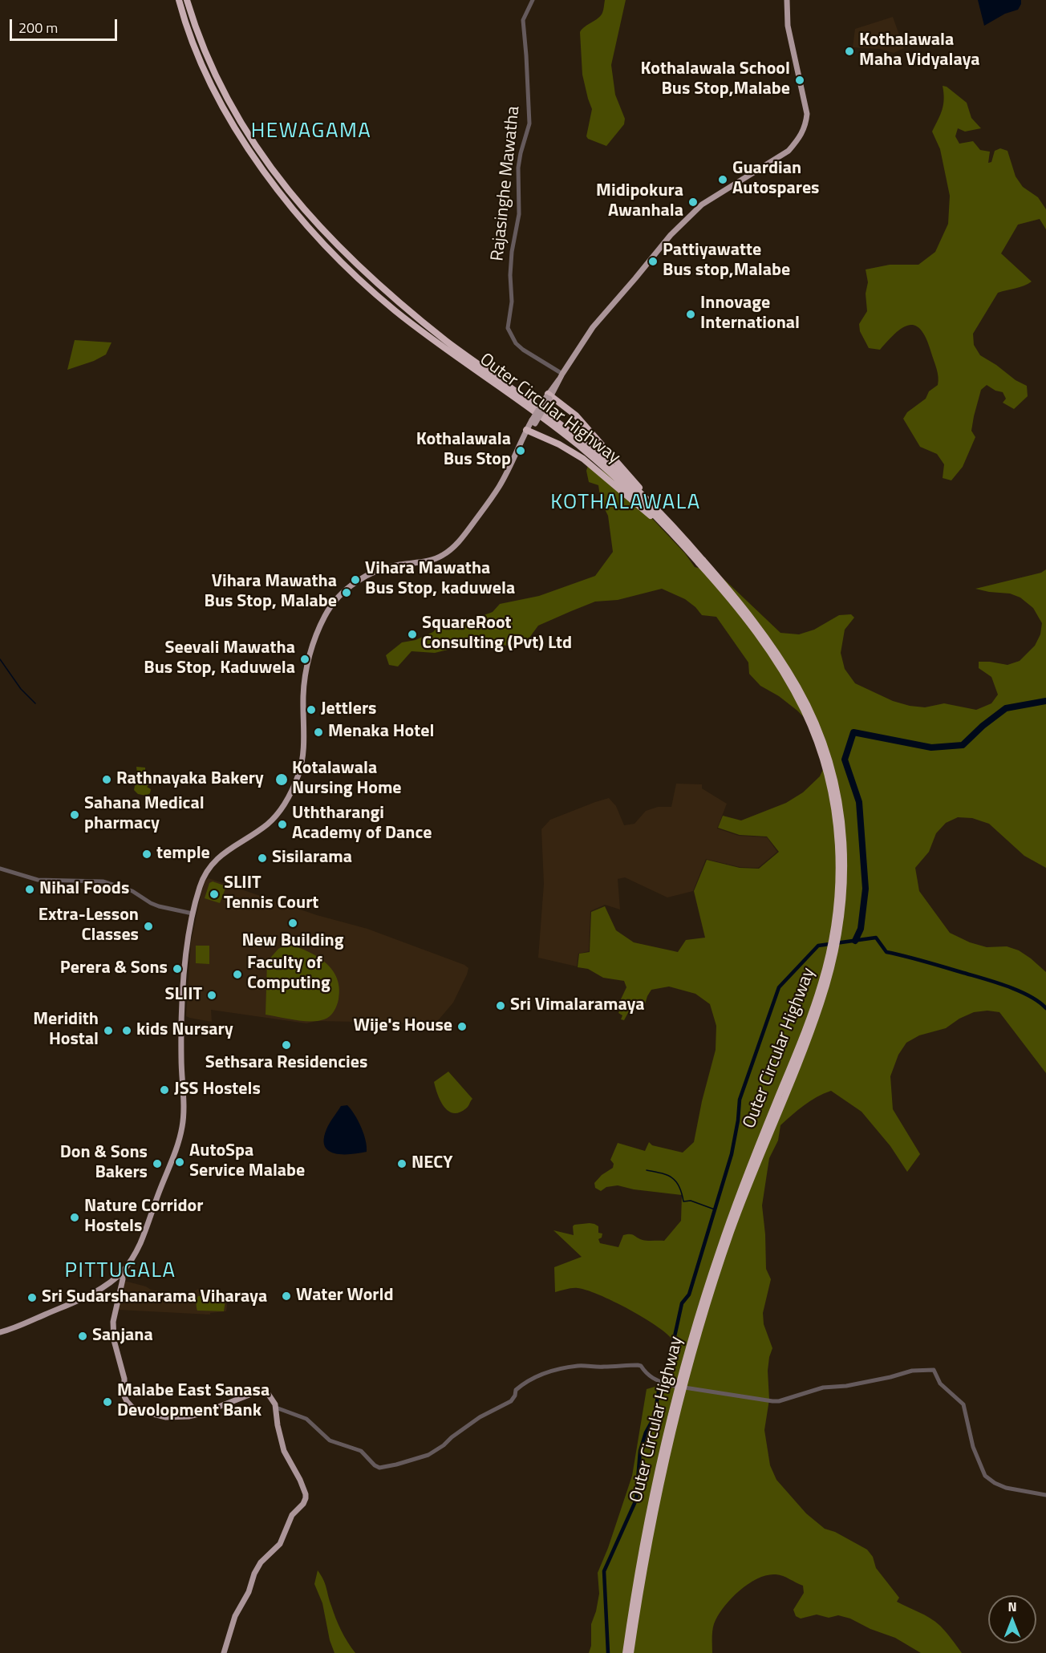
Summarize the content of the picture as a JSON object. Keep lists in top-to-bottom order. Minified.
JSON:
{"streets":{"highway":["Outer Circular Highway"],"street":["Rajasinghe Mawatha"]},"districts":["HEWAGAMA","KOTHALAWALA","PITTUGALA"],"places":["Kothalawala Maha Vidyalaya","Kothalawala School Bus Stop,Malabe","Guardian Autospares","Midipokura Awanhala","Pattiyawatte Bus stop,Malabe","Innovage International","Kothalawala Bus Stop","Vihara Mawatha Bus Stop, kaduwela","Vihara Mawatha Bus Stop, Malabe","SquareRoot Consulting (Pvt) Ltd","Seevali Mawatha Bus Stop, Kaduwela","Jettlers","Menaka Hotel","Rathnayaka Bakery","Kotalawala Nursing Home","Sahana Medical pharmacy","Uththarangi Academy of Dance","temple","Sisilarama","Nihal Foods","SLIIT Tennis Court","New Building","Extra-Lesson Classes","Perera & Sons","Faculty of Computing","SLIIT","Sri Vimalaramaya","Wije's House","Meridith Hostal","kids Nursary","Sethsara Residencies","JSS Hostels","AutoSpa Service Malabe","Don & Sons Bakers","NECY","Nature Corridor Hostels","Water World","Sri Sudarshanarama Viharaya","Sanjana","Malabe East Sanasa Devolopment Bank"],"scale_bar":"200 m","north":"top"}
